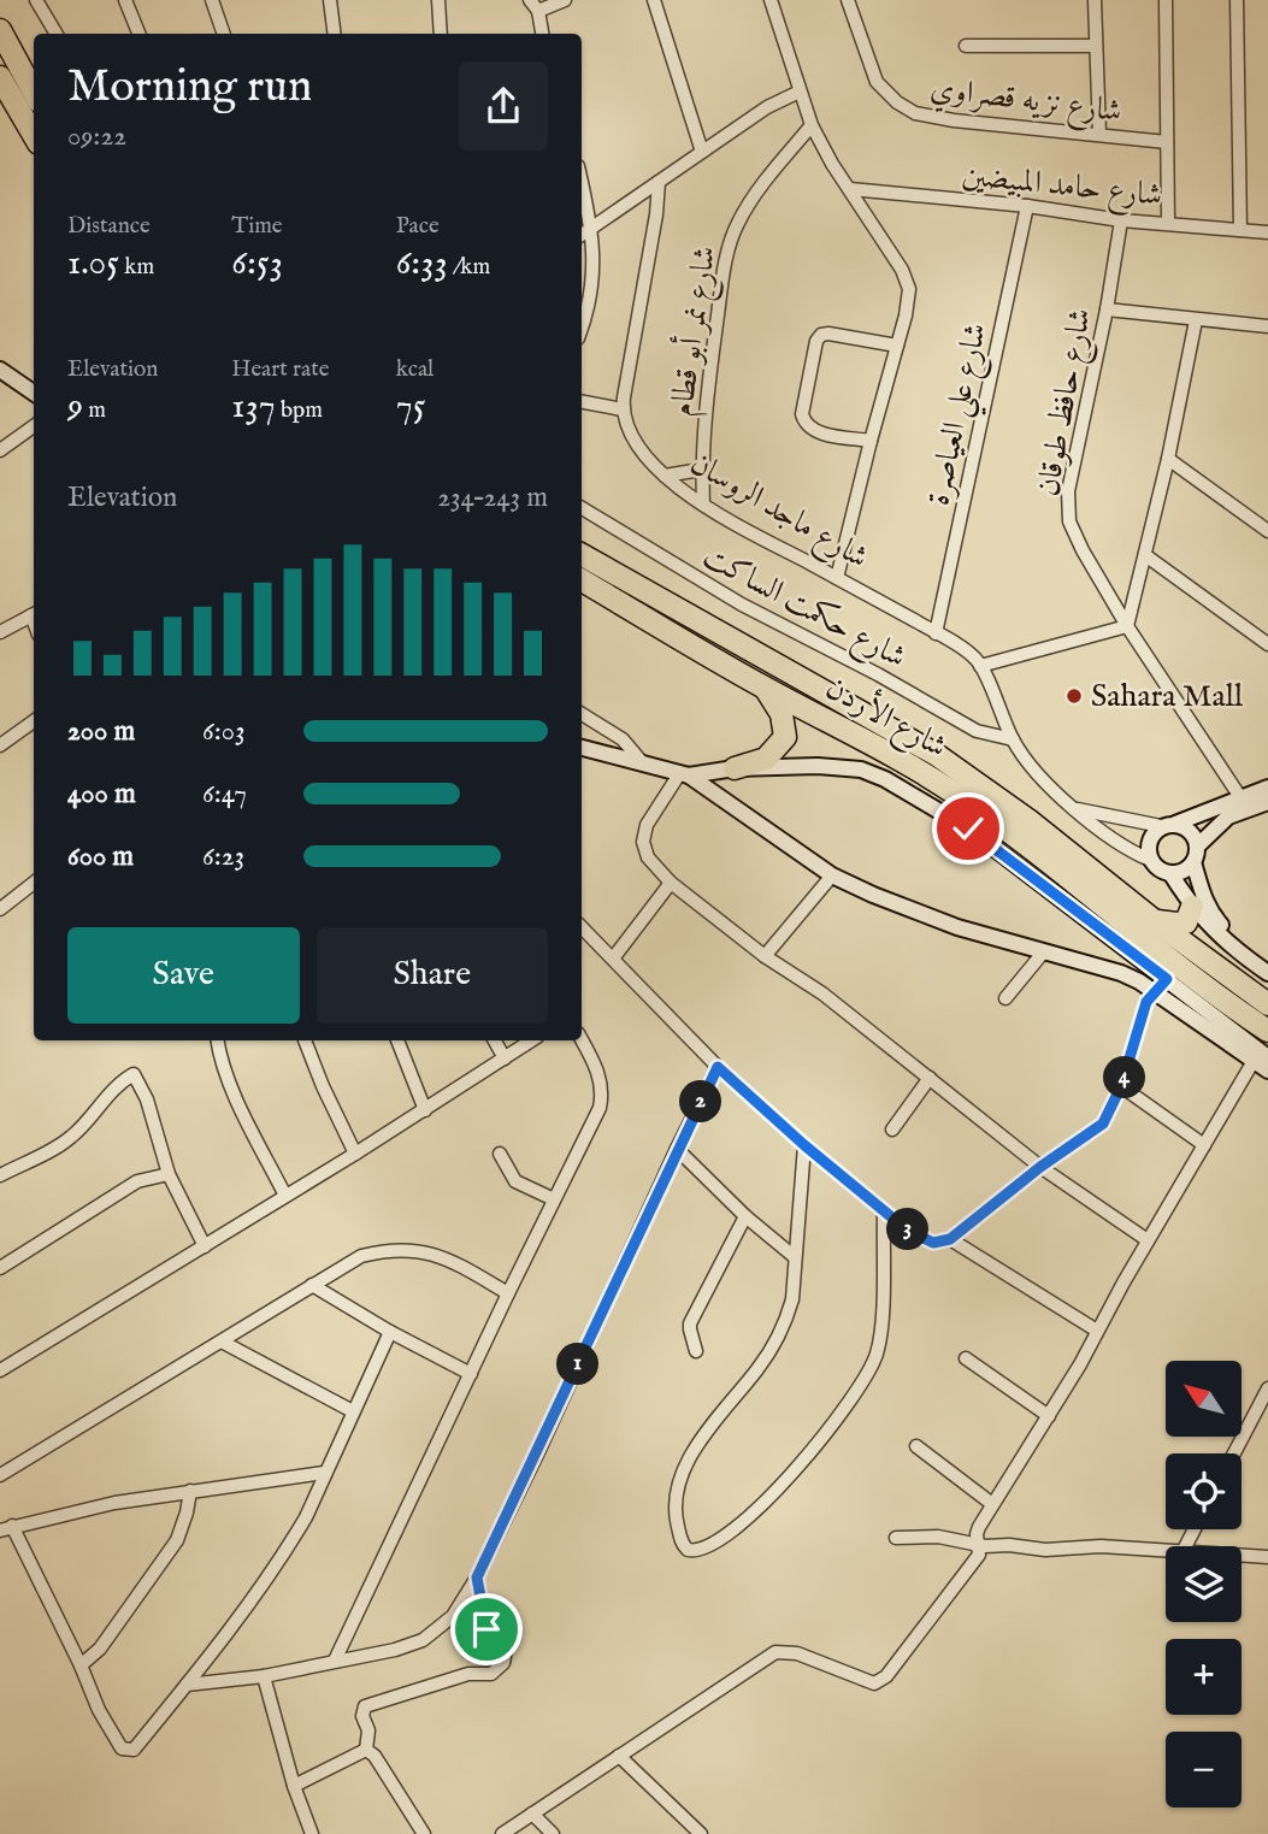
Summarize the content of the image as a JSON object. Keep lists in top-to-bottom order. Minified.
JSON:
{"streets":{"highway":["شارع الأردن"],"street":["شارع نزيه قصراوي","شارع حامد المبيضين","شارع نمر أبو قطام","شارع حافظ طوقان","شارع علي العياصرة","شارع ماجد الروسان","شارع حكمت الساكت"]},"crossings":[["شارع حامد المبيضين","شارع حافظ طوقان"],["شارع حامد المبيضين","شارع علي العياصرة"],["شارع نمر أبو قطام","شارع ماجد الروسان"],["شارع علي العياصرة","شارع ماجد الروسان"],["شارع ماجد الروسان","شارع حكمت الساكت"]],"places":["Sahara Mall"],"north":"top left","page":{"heading":["Morning run","09:22"],"stats":[["Distance","1.05 km"],["Time","6:53"],["Pace","6:33 /km"],["Elevation","9 m"],["Heart rate","137 bpm"],["kcal","75"]],"chart":["Elevation","234–243 m"],"list":[{"name":"200 m","note":"6:03"},{"name":"400 m","note":"6:47"},{"name":"600 m","note":"6:23"}],"buttons":["Save","Share"],"pins":["4","2","3","1"],"map_buttons":["+","−"]}}
